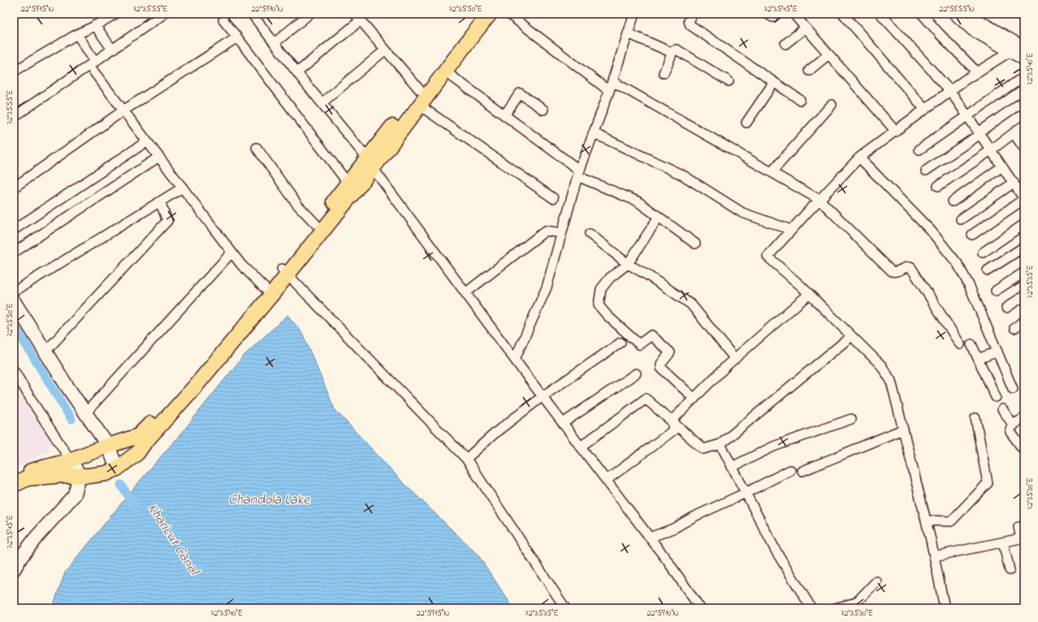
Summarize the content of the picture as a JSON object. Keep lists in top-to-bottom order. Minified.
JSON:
{"water":["Chandola Lake","Kharicut Canal"],"coordinates":["22°59'15\"N","72°35'55\"E","22°59'10\"N","72°35'50\"E","72°35'45\"E","22°58'55\"N","72°35'40\"E","72°35'35\"E","72°35'30\"E"]}
